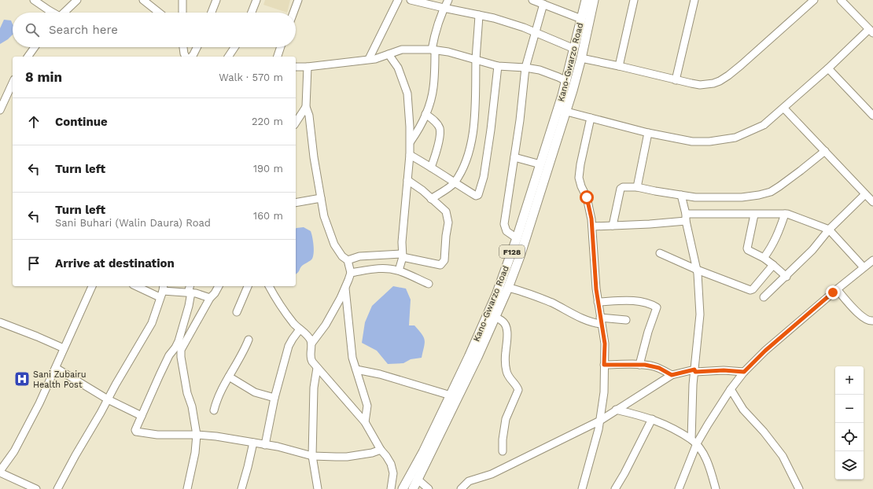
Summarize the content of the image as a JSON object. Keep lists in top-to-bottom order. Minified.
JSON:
{"streets":{"main road":["Kano-Gwarzo Road","F128"]},"places":{"hospital":["Sani Zubairu Health Post"]},"page":{"search":"Search here","heading":["8 min","Walk · 570 m"],"list":[["Continue","220 m"],["Turn left","190 m"],["Turn left","Sani Buhari (Walin Daura) Road","160 m"],"Arrive at destination"],"map_buttons":["+","−"]}}
